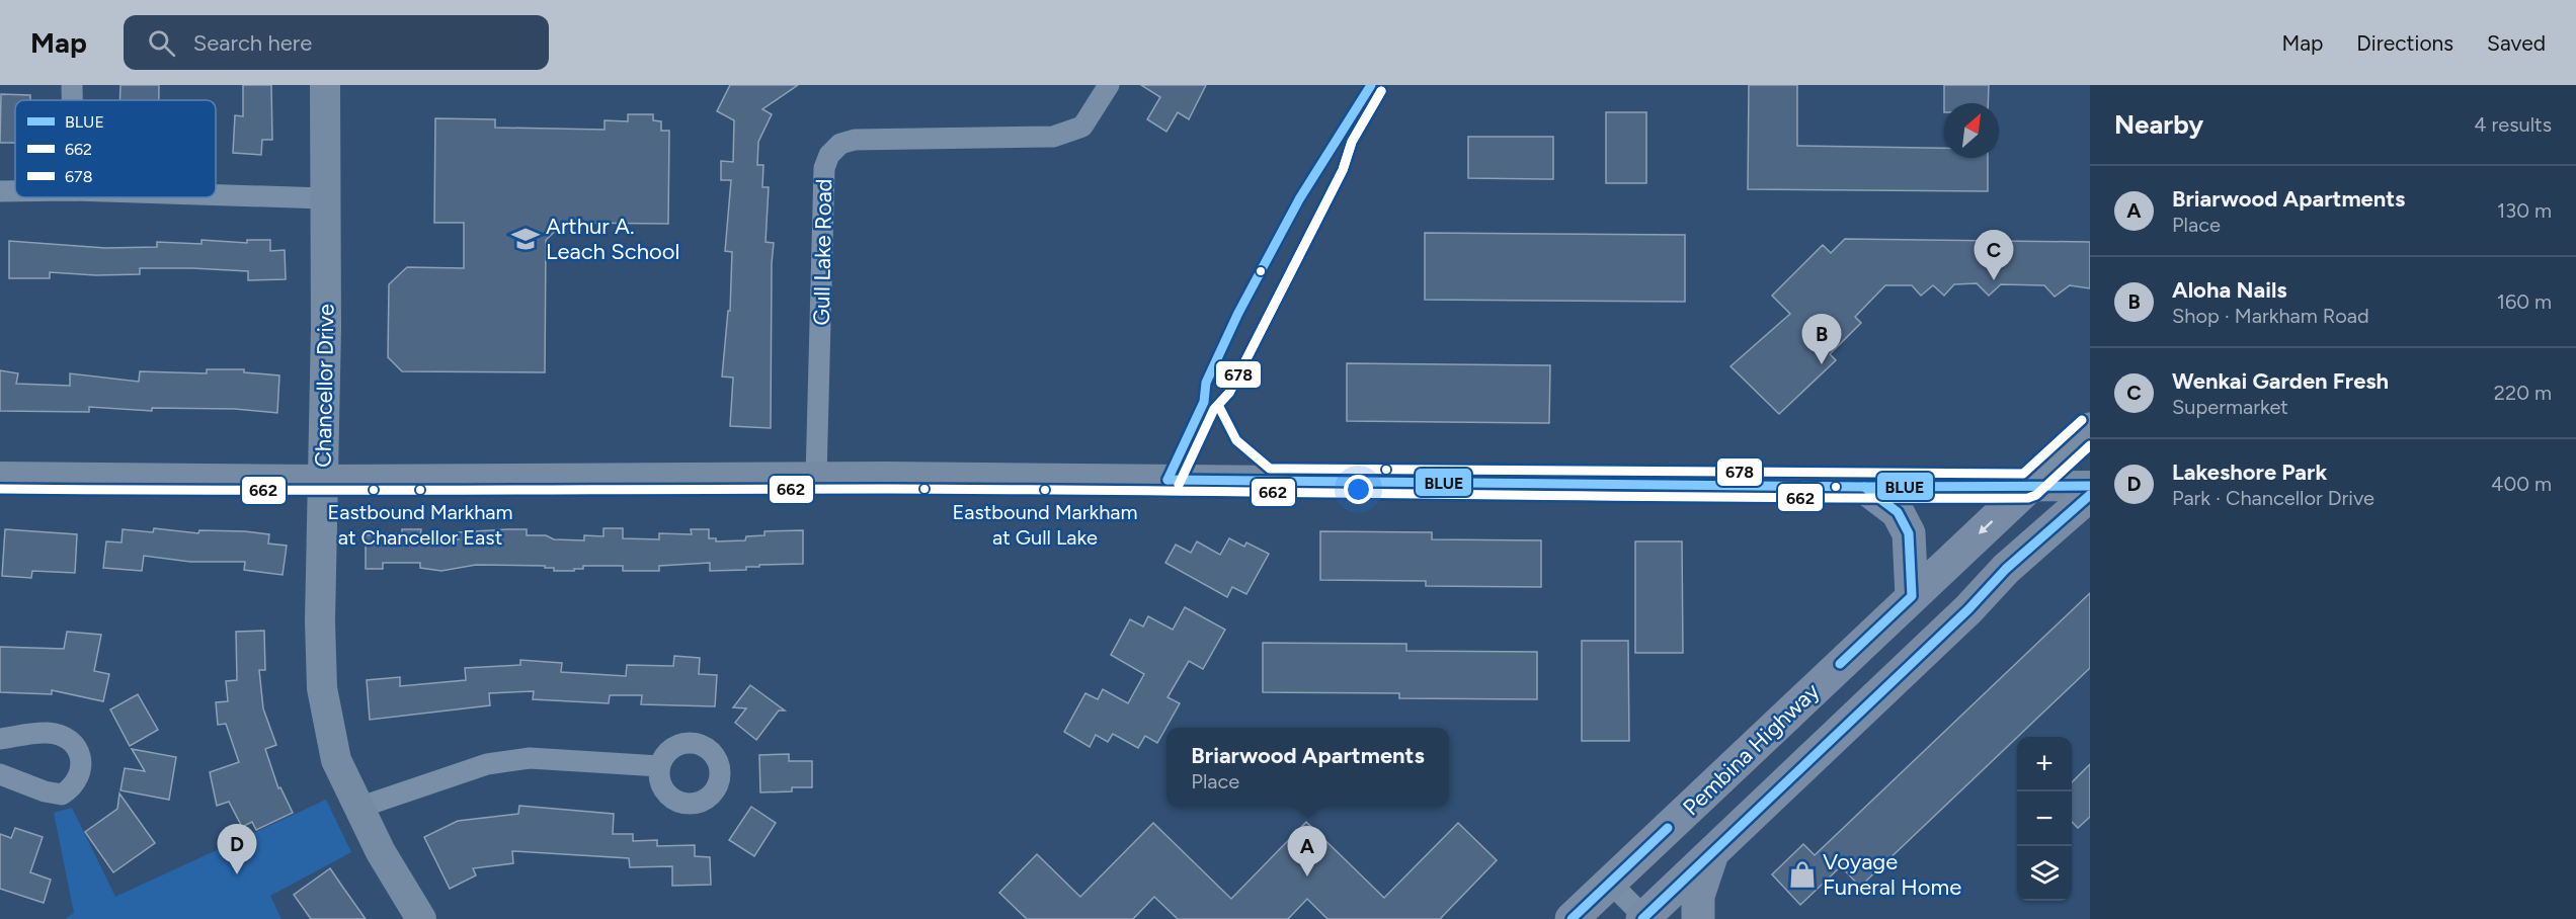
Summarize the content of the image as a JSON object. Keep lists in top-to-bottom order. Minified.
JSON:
{"streets":{"main road":["Pembina Highway"],"street":["Gull Lake Road","Chancellor Drive"]},"places":{"school or university":["Arthur A. Leach School"],"other":["Eastbound Markham at Chancellor East","Eastbound Markham at Gull Lake"],"shop":["Voyage Funeral Home"]},"lines":["transit line BLUE","transit line 662","transit line 678"],"legend":["BLUE","662","678"],"north":"top right","page":{"header":"Map","search":"Search here","nav":["Map","Directions","Saved"],"heading":["Nearby","4 results"],"list":[{"mark":"A","name":"Briarwood Apartments","note":"Place","value":"130 m"},{"mark":"B","name":"Aloha Nails","note":"Shop · Markham Road","value":"160 m"},{"mark":"C","name":"Wenkai Garden Fresh","note":"Supermarket","value":"220 m"},{"mark":"D","name":"Lakeshore Park","note":"Park · Chancellor Drive","value":"400 m"}],"pins":["C","B","D","A"],"popup":["Briarwood Apartments","Place"],"map_buttons":["+","−"]}}
